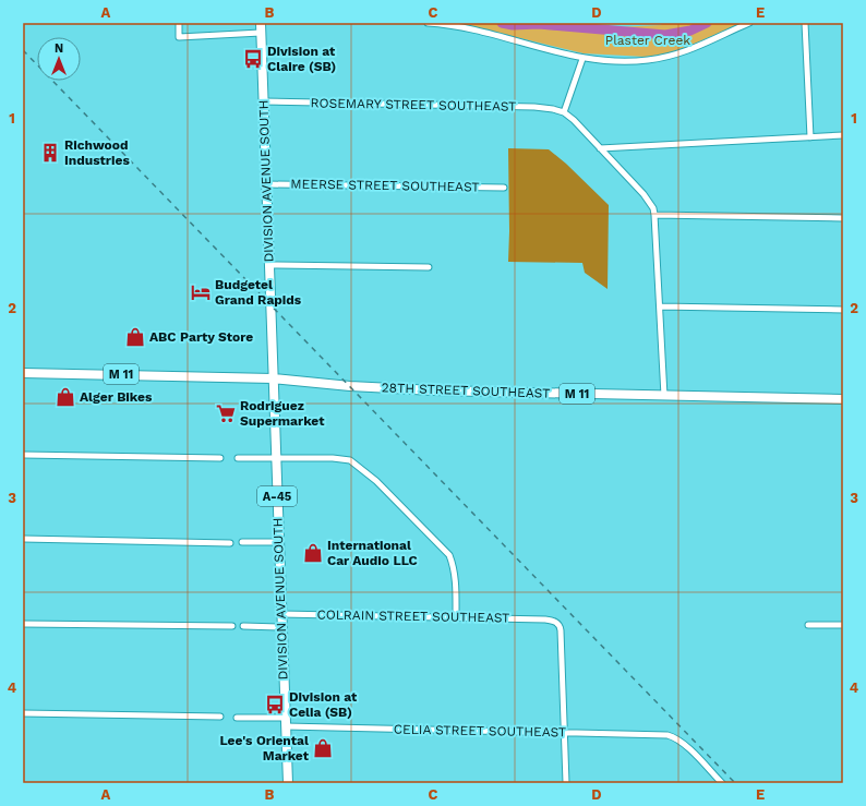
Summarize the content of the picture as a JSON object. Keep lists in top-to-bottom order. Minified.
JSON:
{"streets":{"main road":["DIVISION AVENUE SOUTH","M 11","28TH STREET SOUTHEAST","A-45"],"street":["ROSEMARY STREET SOUTHEAST","MEERSE STREET SOUTHEAST","COLRAIN STREET SOUTHEAST","CELIA STREET SOUTHEAST"]},"crossings":[["ROSEMARY STREET SOUTHEAST","DIVISION AVENUE SOUTH"],["DIVISION AVENUE SOUTH","MEERSE STREET SOUTHEAST"],["DIVISION AVENUE SOUTH","M 11"],["DIVISION AVENUE SOUTH","28TH STREET SOUTHEAST"],["DIVISION AVENUE SOUTH","COLRAIN STREET SOUTHEAST"],["DIVISION AVENUE SOUTH","CELIA STREET SOUTHEAST"],["M 11","28TH STREET SOUTHEAST"],["COLRAIN STREET SOUTHEAST","CELIA STREET SOUTHEAST"]],"parks":["Plaster Creek"],"places":{"bus stop":["Division at Claire (SB)","Division at Celia (SB)"],"building":["Richwood Industries"],"hotel":["Budgetel Grand Rapids"],"shop":["ABC Party Store","Alger Bikes","International Car Audio LLC","Lee's Oriental Market"],"supermarket":["Rodriguez Supermarket"]},"north":"top","grid":{"columns":["A","B","C","D","E"],"rows":["1","2","3","4"]}}
